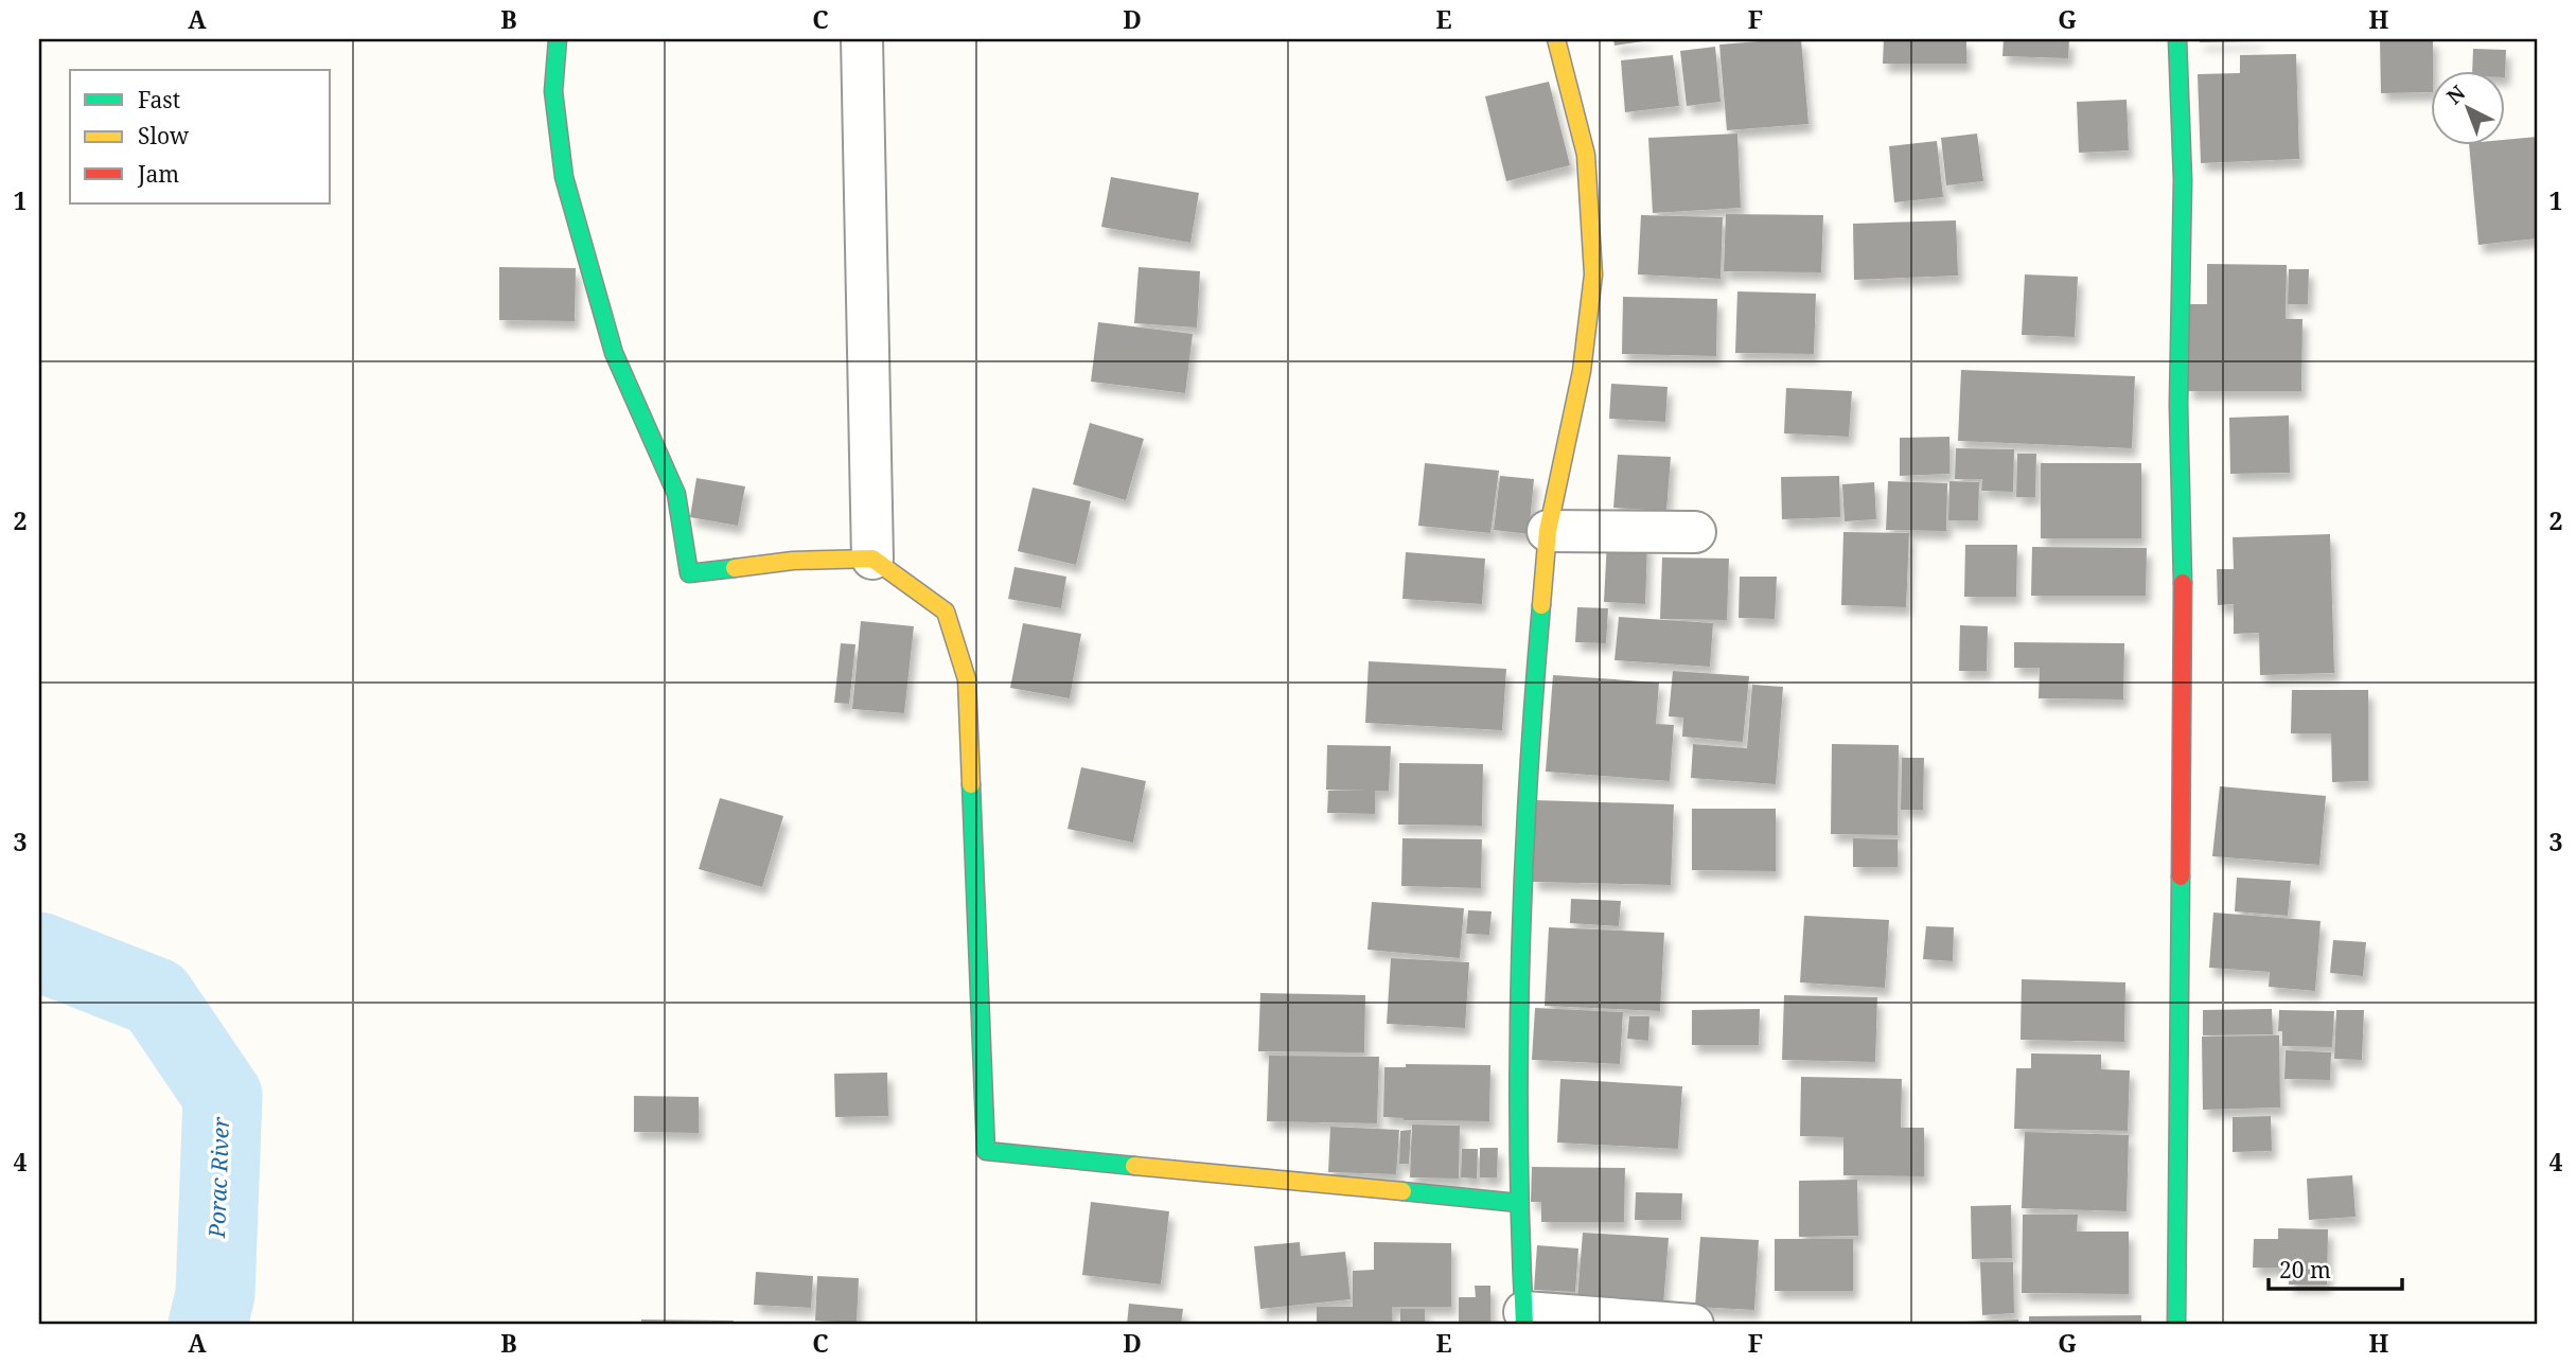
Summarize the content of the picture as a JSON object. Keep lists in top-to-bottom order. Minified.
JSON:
{"water":["Porac River"],"legend":["Fast","Slow","Jam"],"scale_bar":"20 m","north":"top left","grid":{"columns":["A","B","C","D","E","F","G","H"],"rows":["1","2","3","4"]}}
